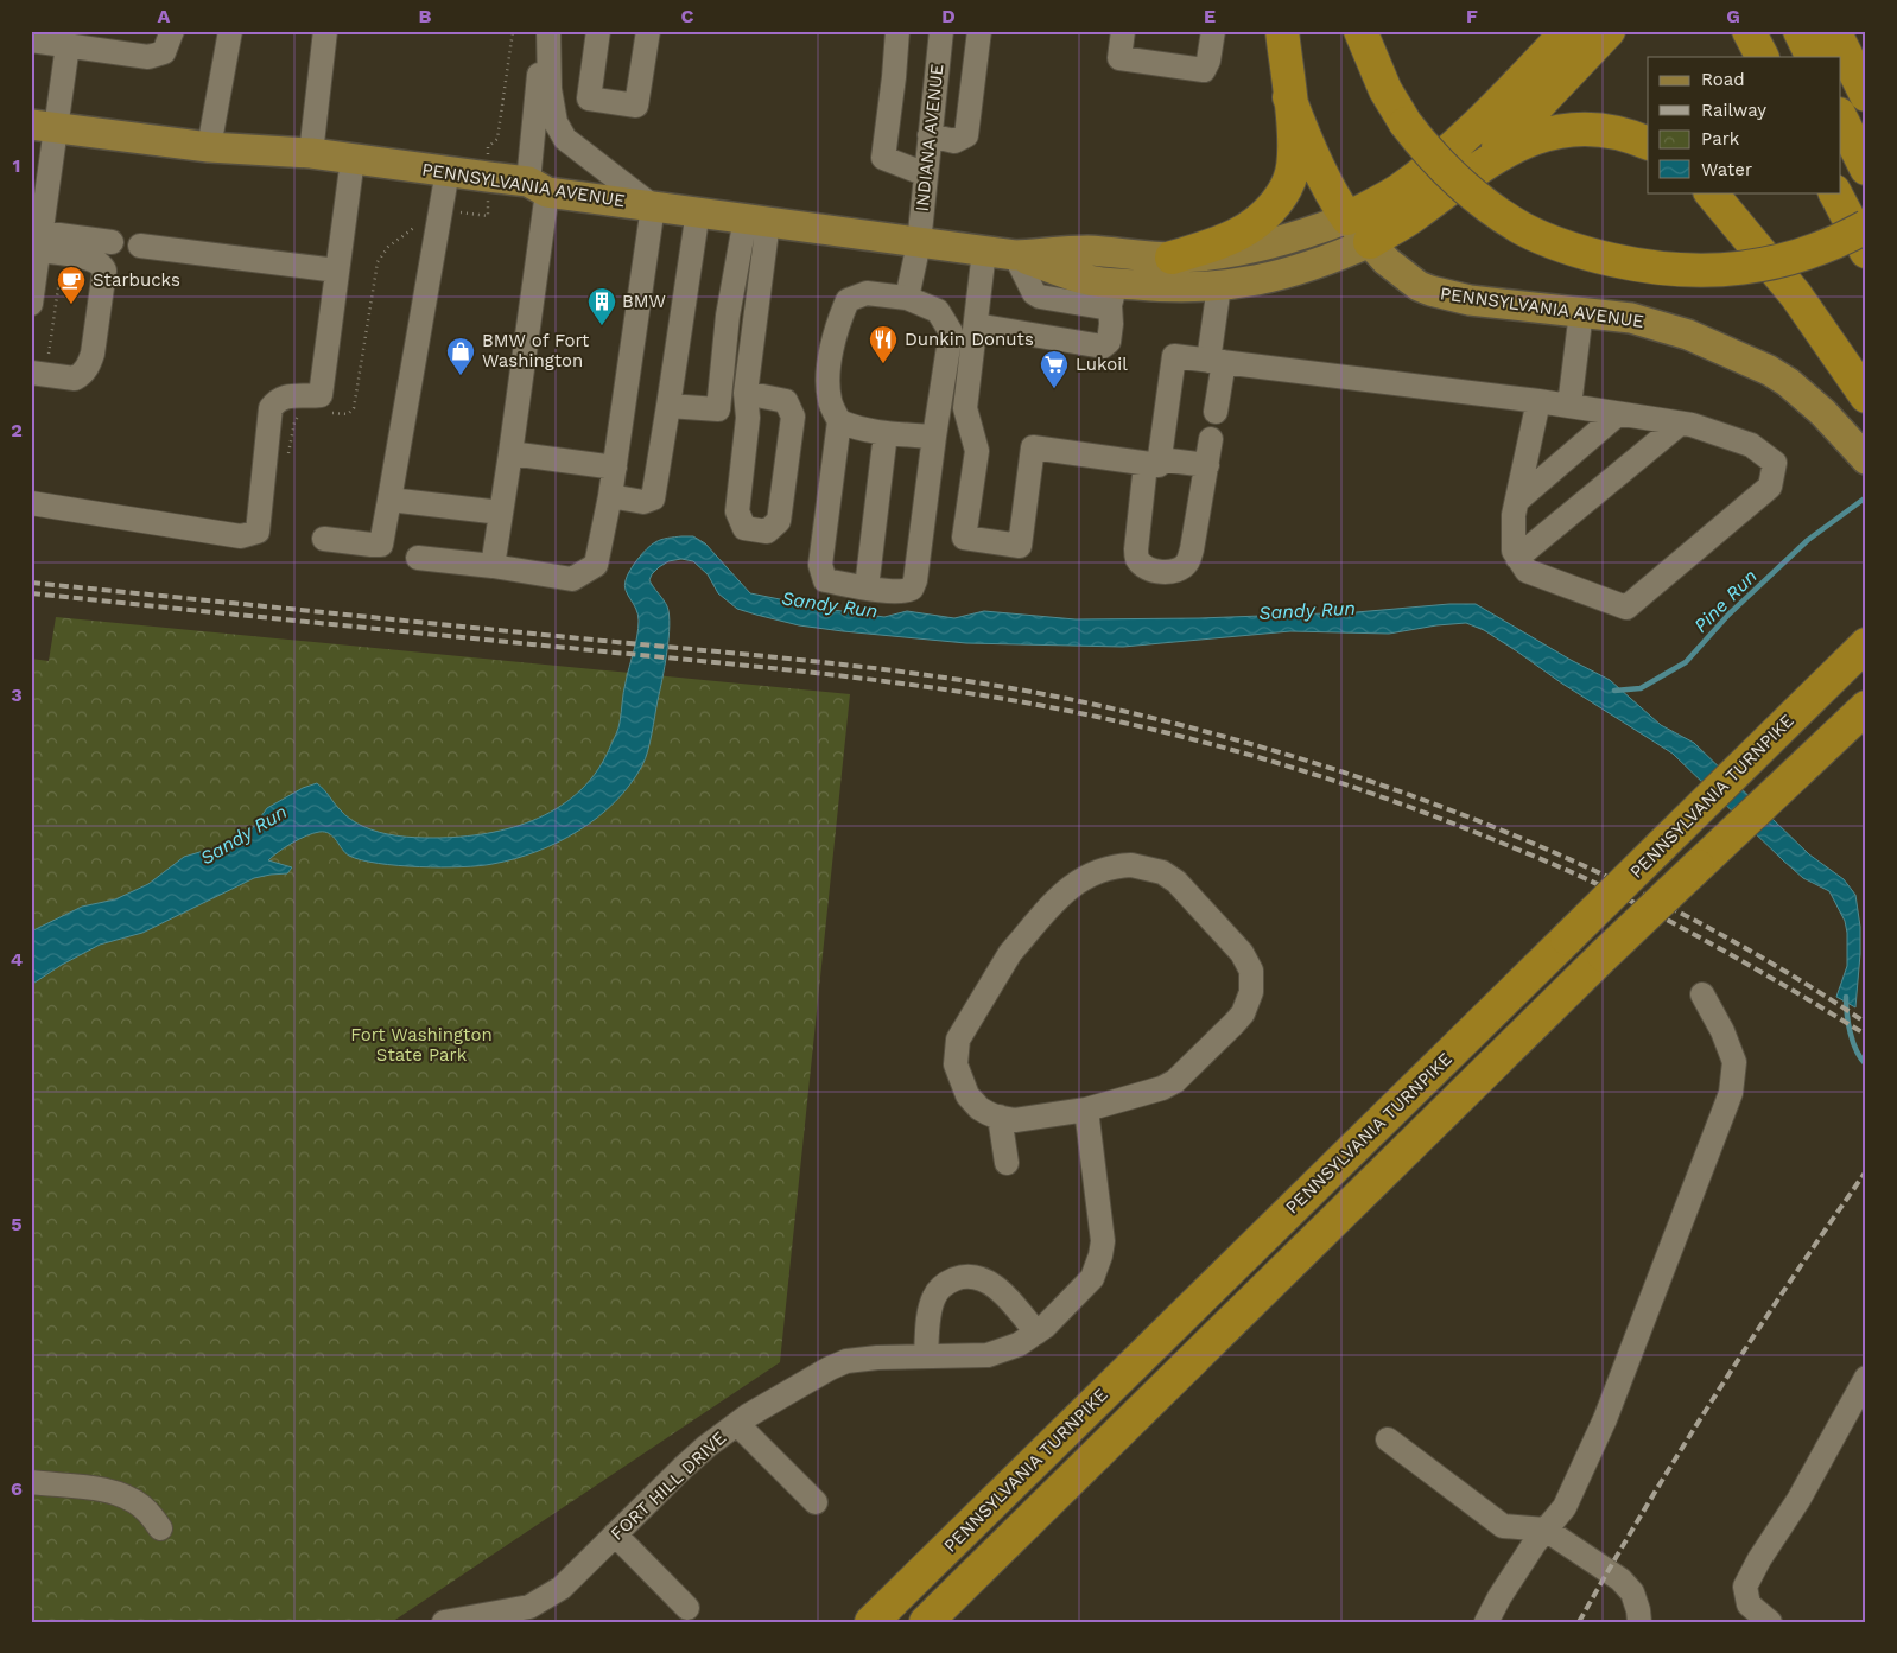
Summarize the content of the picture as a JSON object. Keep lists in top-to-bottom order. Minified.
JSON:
{"streets":{"highway":["PENNSYLVANIA TURNPIKE"],"main road":["PENNSYLVANIA AVENUE"],"street":["INDIANA AVENUE","FORT HILL DRIVE"]},"crossings":[["INDIANA AVENUE","PENNSYLVANIA AVENUE"]],"water":["Pine Run","Sandy Run"],"parks":["Fort Washington State Park"],"places":{"cafe":["Starbucks"],"building":["BMW"],"restaurant":["Dunkin Donuts"],"shop":["BMW of Fort Washington"],"supermarket":["Lukoil"]},"legend":["Road","Railway","Park","Water"],"grid":{"columns":["A","B","C","D","E","F","G"],"rows":["1","2","3","4","5","6"]}}
